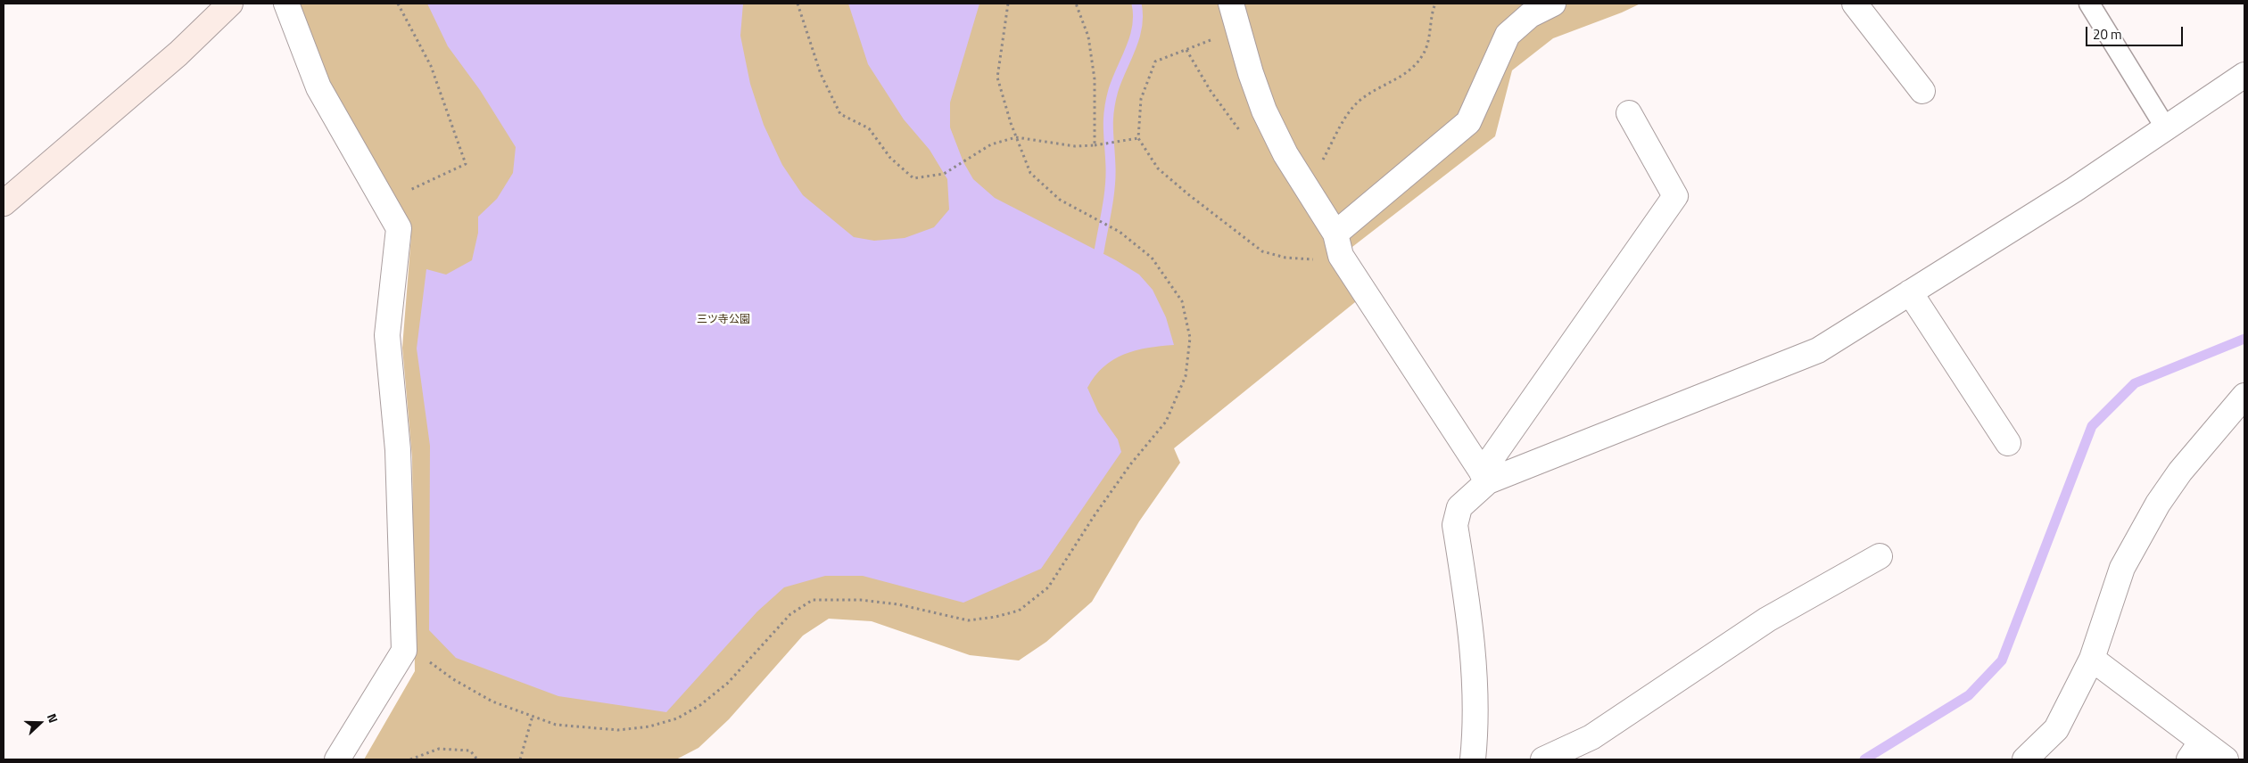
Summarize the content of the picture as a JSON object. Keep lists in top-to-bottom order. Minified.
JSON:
{"parks":["三ツ寺公園"],"scale_bar":"20 m","north":"right"}
